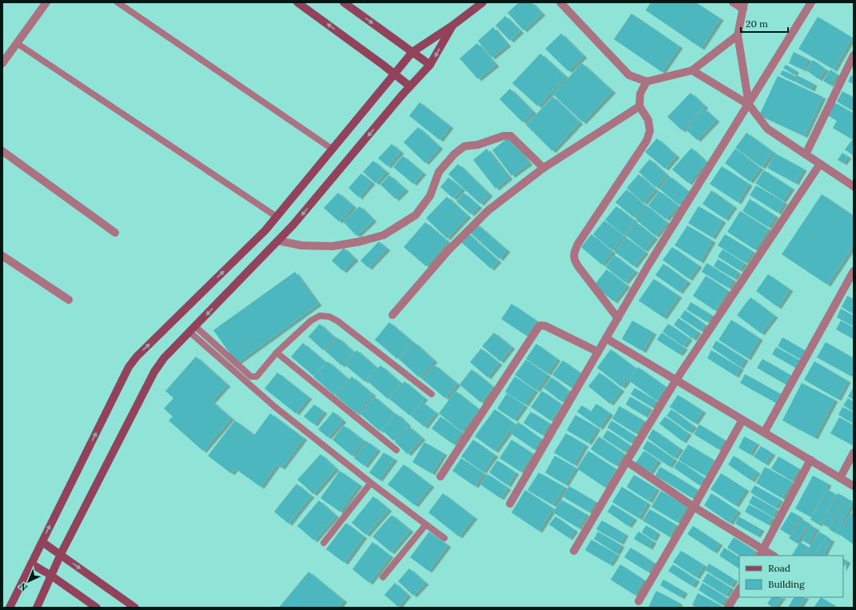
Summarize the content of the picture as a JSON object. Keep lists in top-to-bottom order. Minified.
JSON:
{"legend":["Road","Building"],"scale_bar":"20 m","north":"bottom left"}
